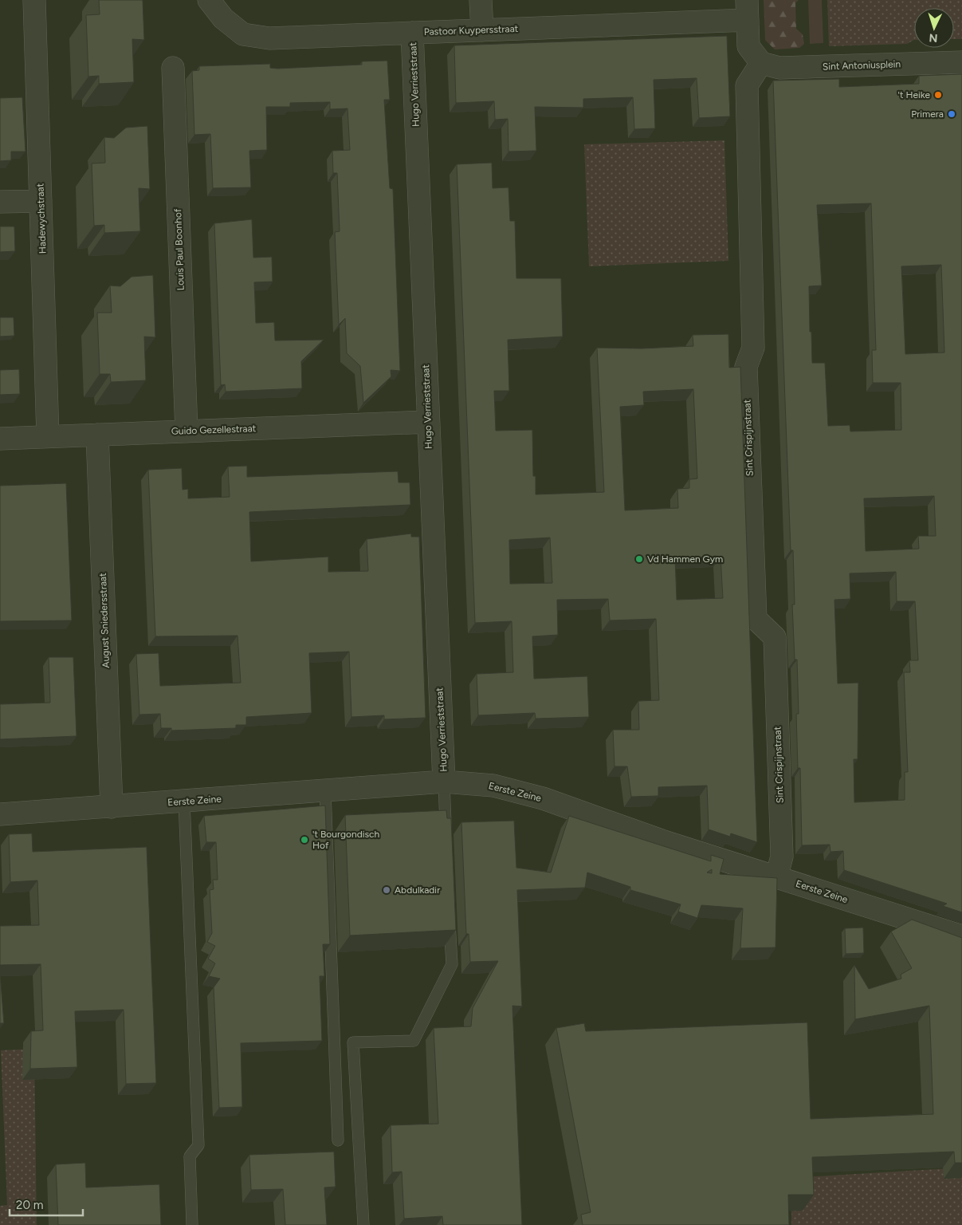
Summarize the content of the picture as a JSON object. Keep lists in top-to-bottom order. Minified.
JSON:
{"streets":{"street":["Pastoor Kuypersstraat","Sint Antoniusplein","Hugo Verrieststraat","Hadewychstraat","Louis Paul Boonhof","Guido Gezellestraat","Sint Crispijnstraat","August Sniedersstraat","Eerste Zeine"]},"crossings":[["Pastoor Kuypersstraat","Hugo Verrieststraat"],["Sint Antoniusplein","Sint Crispijnstraat"],["Hugo Verrieststraat","Guido Gezellestraat"],["Hugo Verrieststraat","Eerste Zeine"],["Hadewychstraat","Guido Gezellestraat"],["Louis Paul Boonhof","Guido Gezellestraat"],["Guido Gezellestraat","August Sniedersstraat"],["Sint Crispijnstraat","Eerste Zeine"],["August Sniedersstraat","Eerste Zeine"]],"places":["'t Heike","Primera","Vd Hammen Gym","'t Bourgondisch Hof","Abdulkadir"],"scale_bar":"20 m","north":"bottom"}
